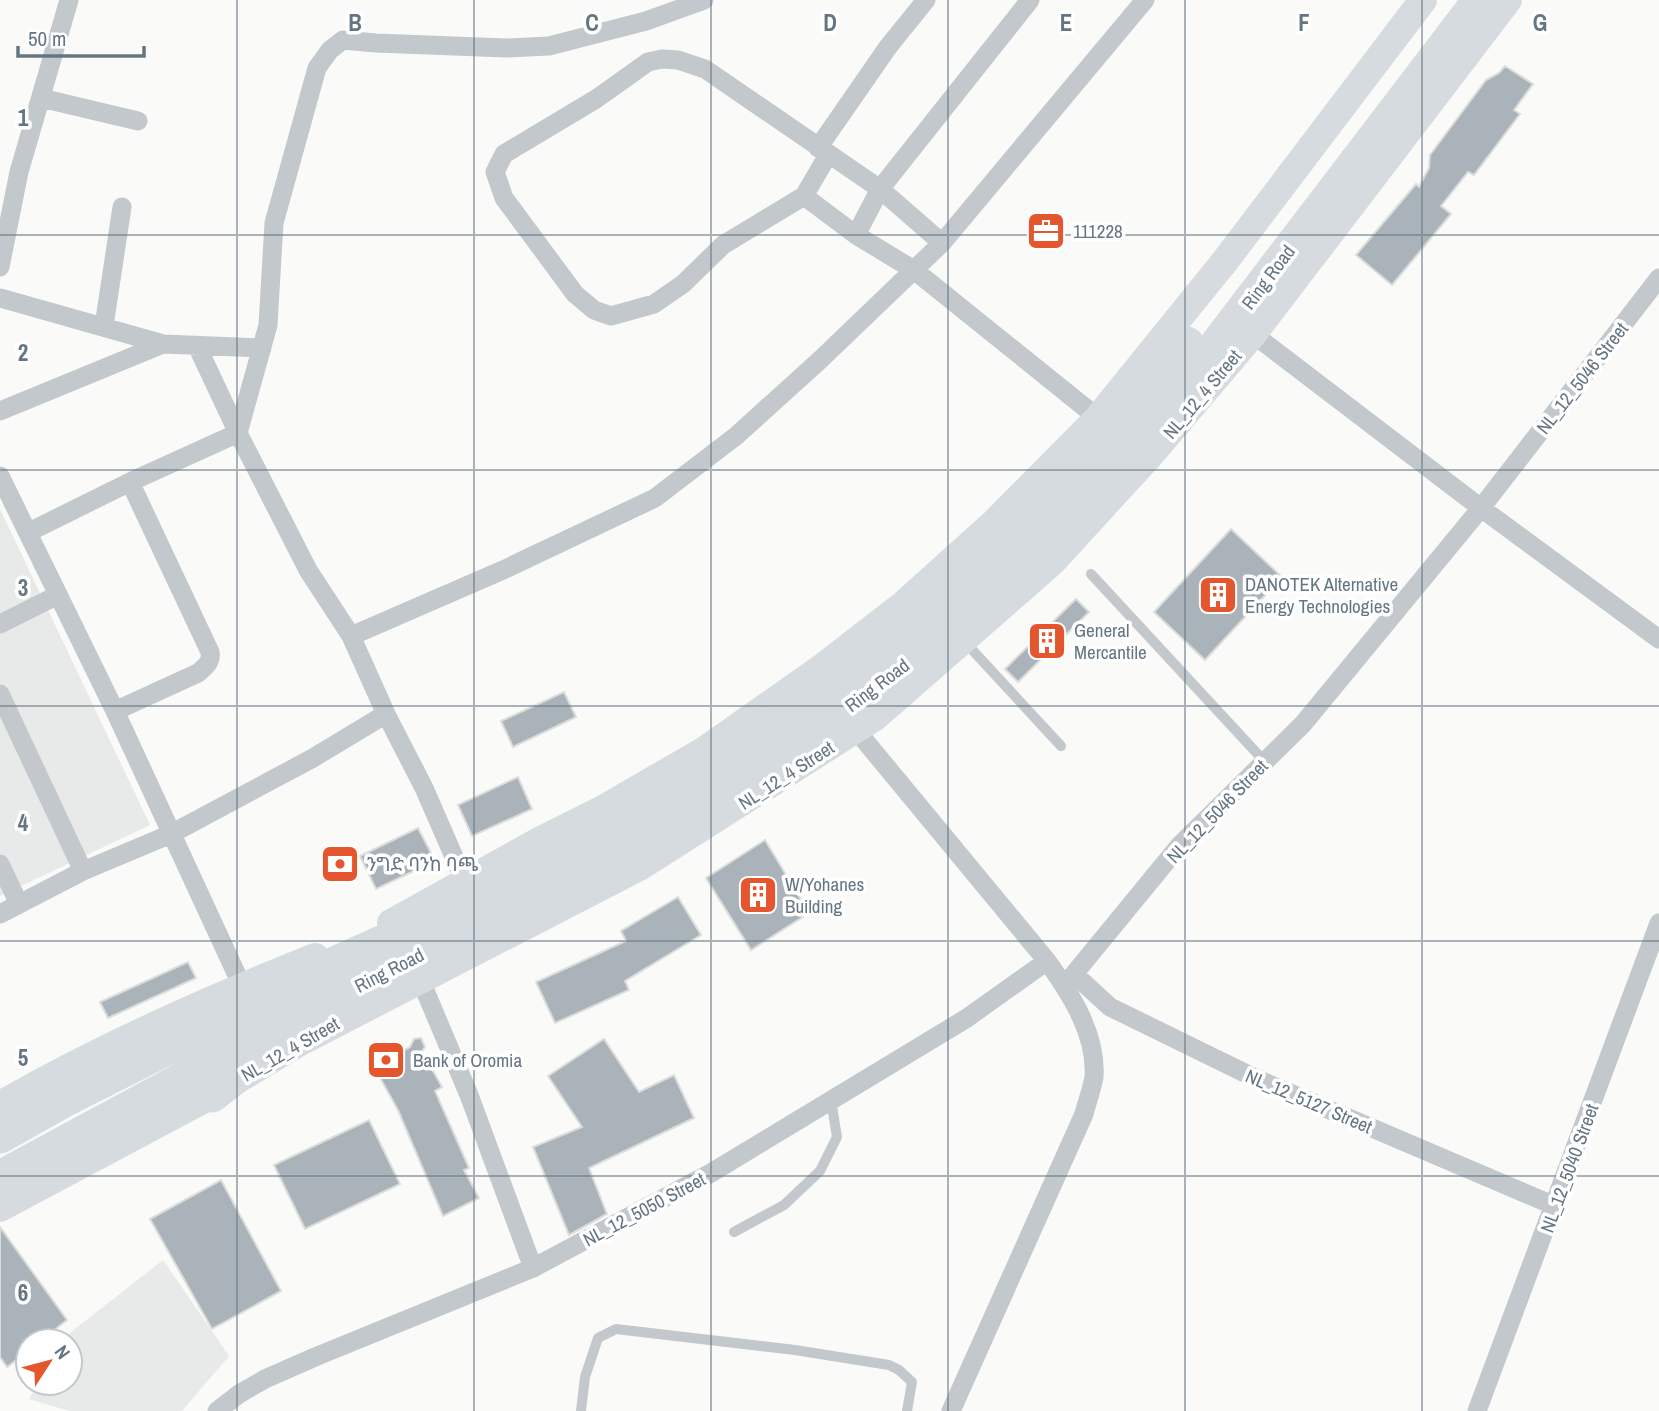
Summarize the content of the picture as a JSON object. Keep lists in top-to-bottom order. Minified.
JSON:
{"streets":{"highway":["Ring Road"],"street":["NL_12_5046 Street","NL_12_4 Street","NL_12_5127 Street","NL_12_5040 Street","NL_12_5050 Street"]},"crossings":[["NL_12_5046 Street","NL_12_5127 Street"],["NL_12_5127 Street","NL_12_5040 Street"]],"places":{"office":["111228"],"building":["DANOTEK Alternative Energy Technologies","General Mercantile","W/Yohanes Building"],"bank":["ንግድ ባንከ ባጫ","Bank of Oromia"]},"scale_bar":"50 m","north":"top right","grid":{"columns":["B","C","D","E","F","G"],"rows":["1","2","3","4","5","6"]}}
